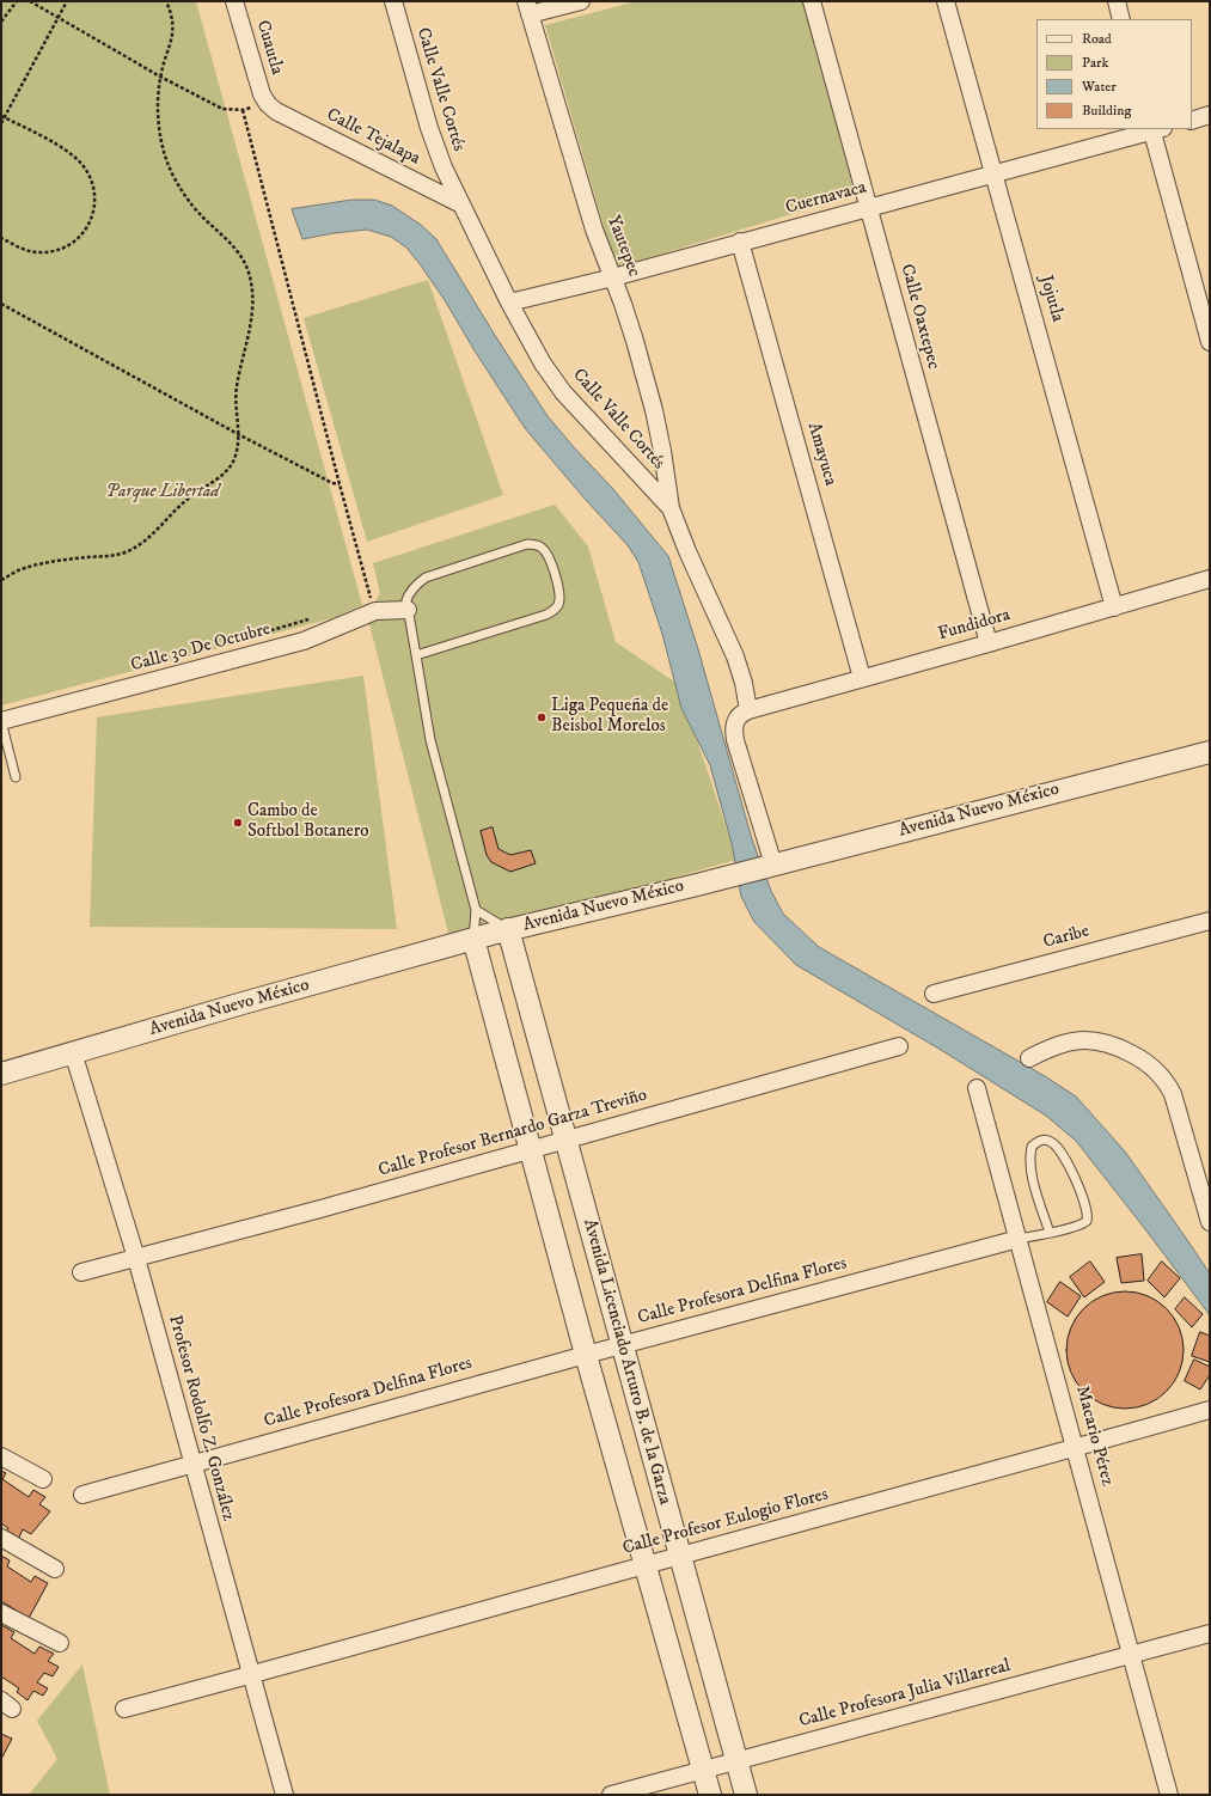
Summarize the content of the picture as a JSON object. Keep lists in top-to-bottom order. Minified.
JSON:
{"streets":{"street":["Cuautla","Calle Valle Cortés","Calle Tejalapa","Cuernavaca","Yautepec","Jojutla","Calle Oaxtepec","Amayuca","Fundidora","Calle 30 De Octubre","Avenida Nuevo México","Caribe","Calle Profesor Bernardo Garza Treviño","Calle Profesora Delfina Flores","Avenida Licenciado Arturo B. de la Garza","Profesor Rodolfo Z. González","Macario Pérez","Calle Profesor Eulogio Flores","Calle Profesora Julia Villarreal"]},"crossings":[["Cuautla","Calle Tejalapa"],["Calle Valle Cortés","Calle Tejalapa"],["Calle Valle Cortés","Cuernavaca"],["Calle Valle Cortés","Yautepec"],["Calle Valle Cortés","Fundidora"],["Cuernavaca","Yautepec"],["Cuernavaca","Jojutla"],["Cuernavaca","Calle Oaxtepec"],["Cuernavaca","Amayuca"],["Jojutla","Fundidora"],["Calle Oaxtepec","Fundidora"],["Amayuca","Fundidora"],["Avenida Nuevo México","Avenida Licenciado Arturo B. de la Garza"],["Avenida Nuevo México","Profesor Rodolfo Z. González"],["Calle Profesor Bernardo Garza Treviño","Avenida Licenciado Arturo B. de la Garza"],["Calle Profesor Bernardo Garza Treviño","Profesor Rodolfo Z. González"],["Calle Profesora Delfina Flores","Avenida Licenciado Arturo B. de la Garza"],["Calle Profesora Delfina Flores","Profesor Rodolfo Z. González"],["Calle Profesora Delfina Flores","Macario Pérez"],["Avenida Licenciado Arturo B. de la Garza","Calle Profesor Eulogio Flores"],["Avenida Licenciado Arturo B. de la Garza","Calle Profesora Julia Villarreal"],["Profesor Rodolfo Z. González","Calle Profesor Eulogio Flores"],["Macario Pérez","Calle Profesor Eulogio Flores"],["Macario Pérez","Calle Profesora Julia Villarreal"]],"parks":["Parque Libertad"],"places":["Liga Pequeña de Beisbol Morelos","Cambo de Softbol Botanero"],"legend":["Road","Park","Water","Building"]}
